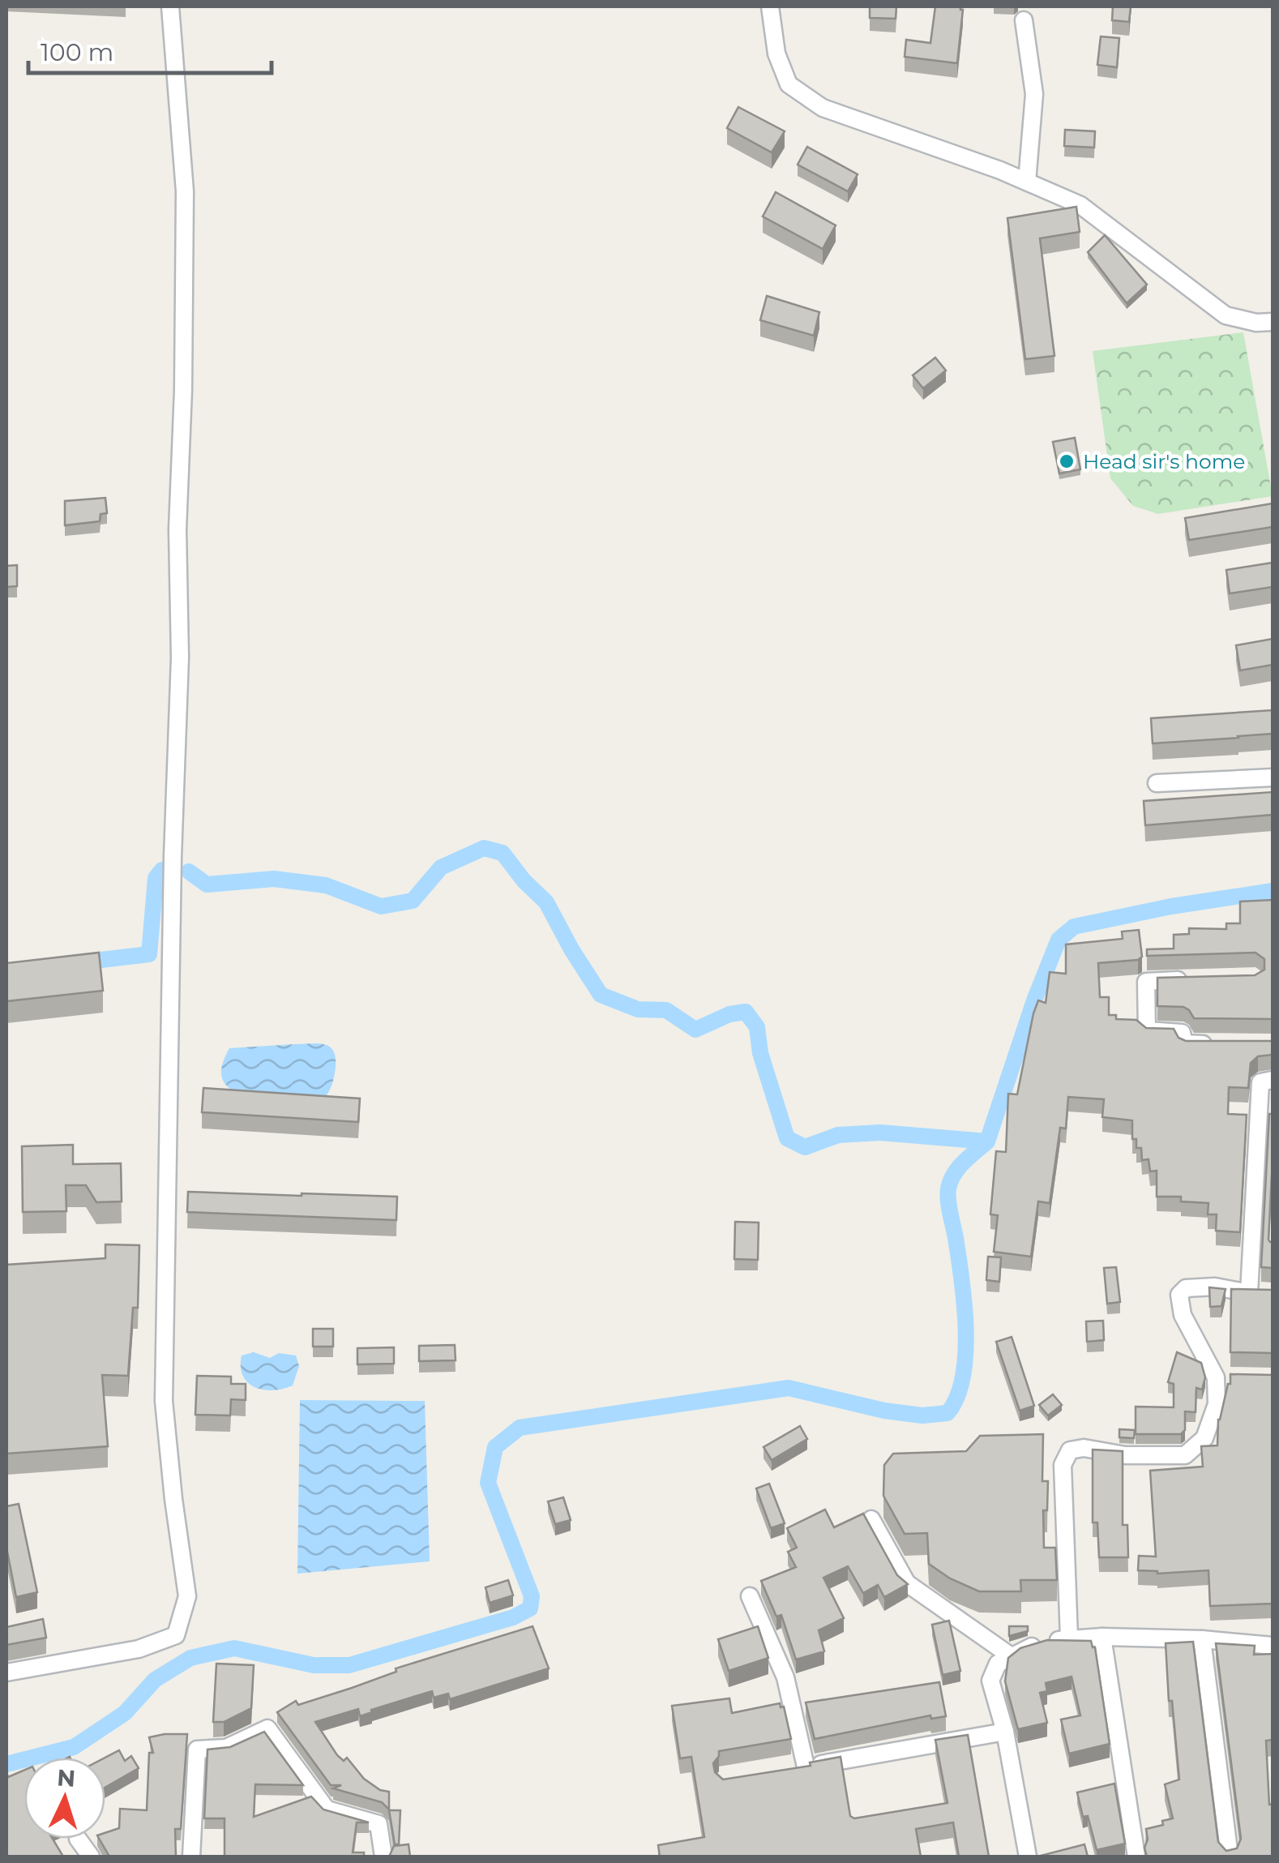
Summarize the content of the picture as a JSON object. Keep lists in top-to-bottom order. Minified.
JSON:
{"places":["Head sir's home"],"scale_bar":"100 m","north":"top"}
